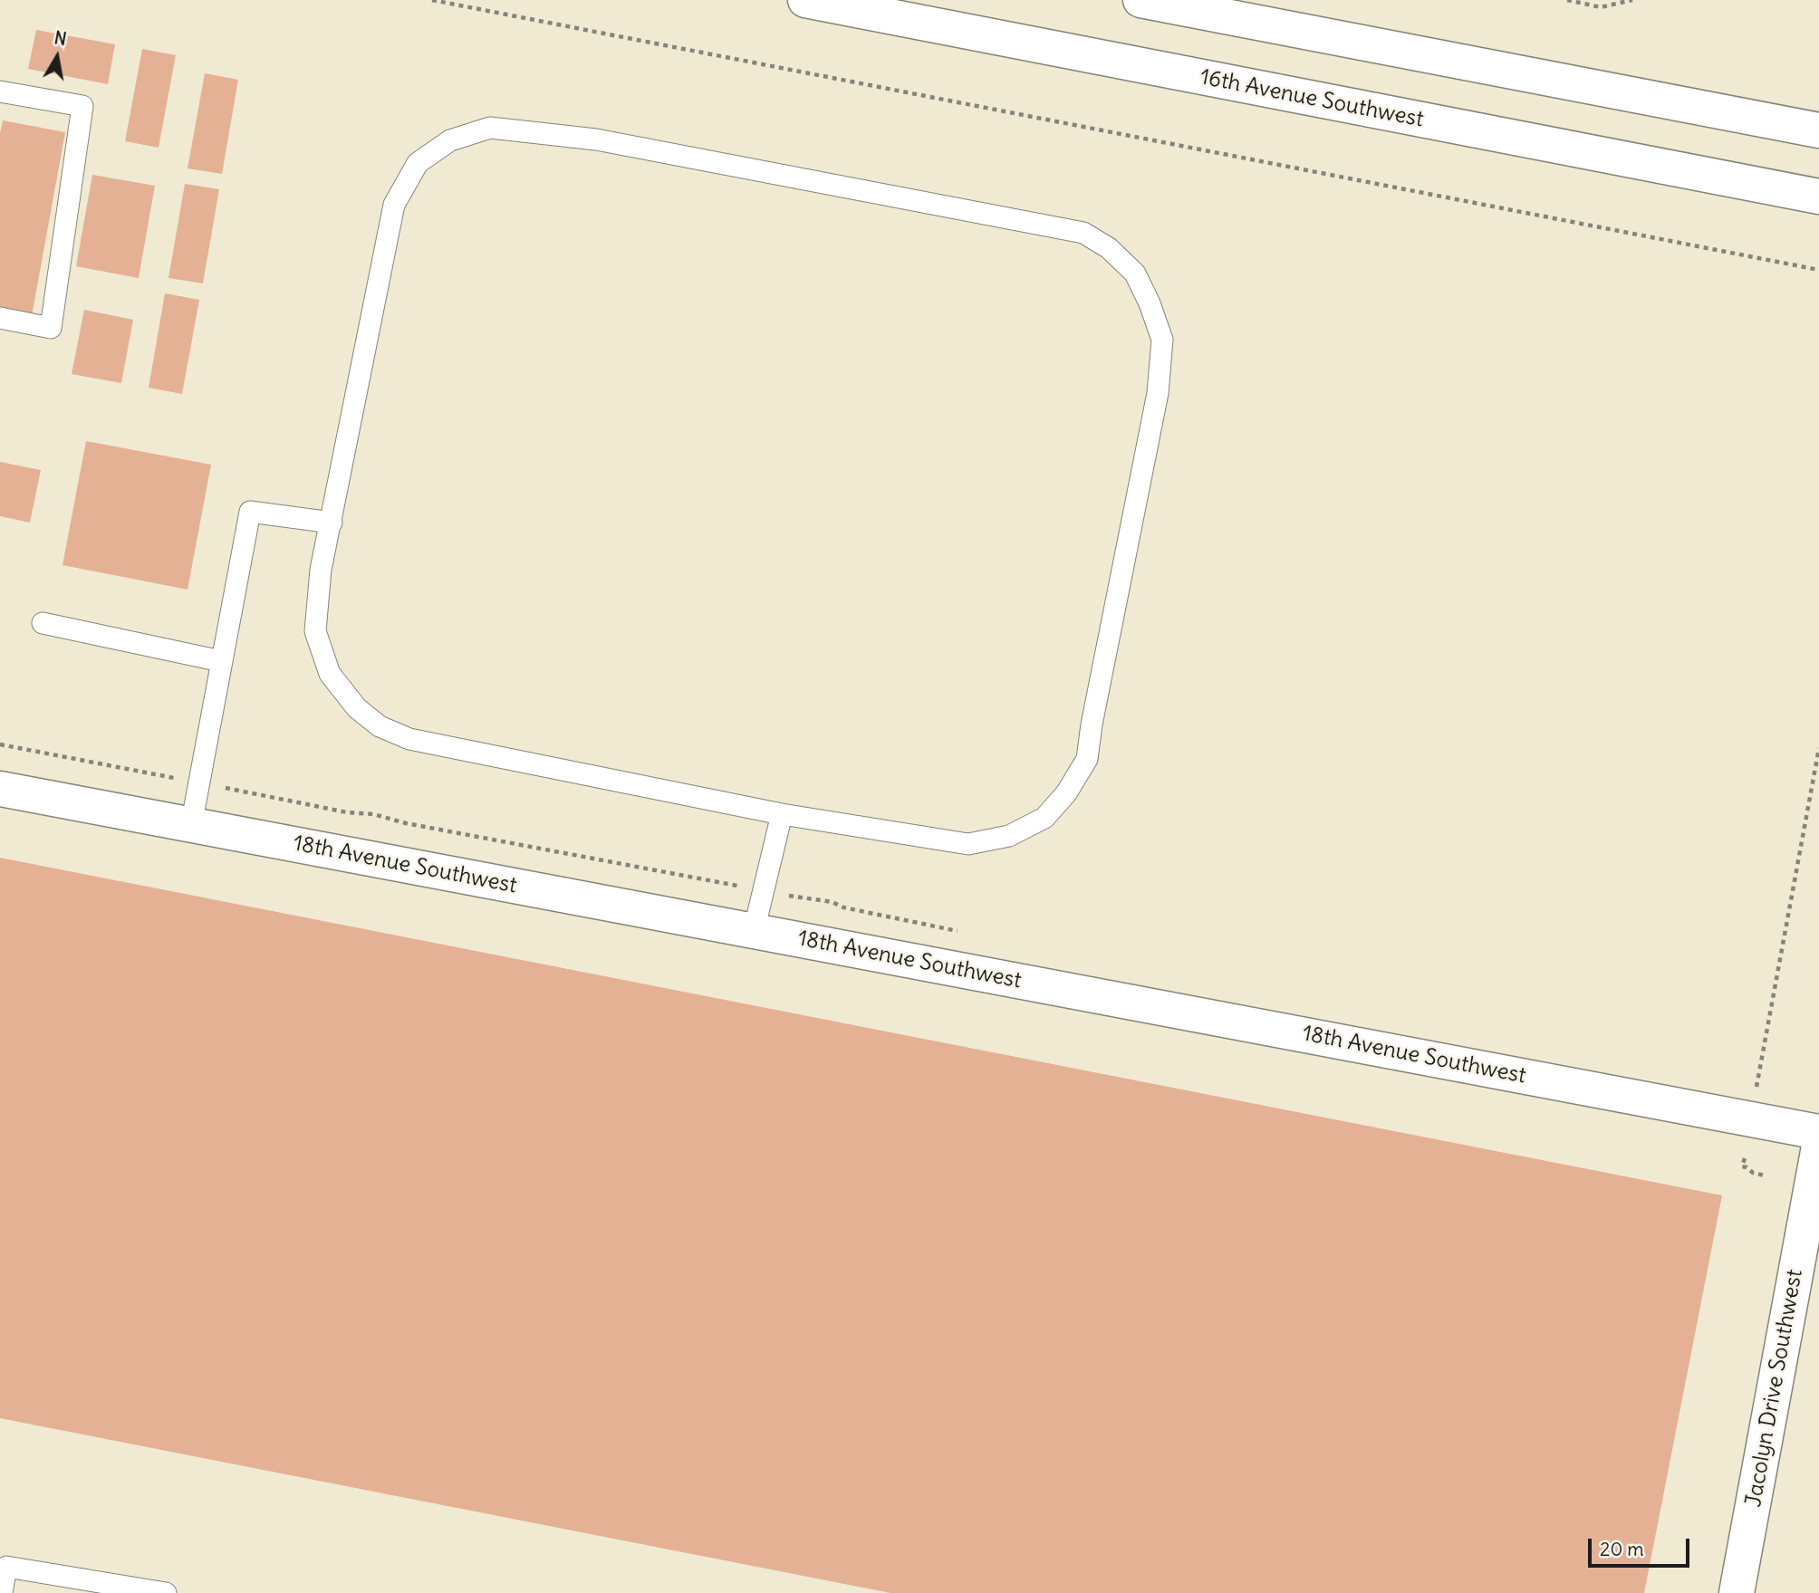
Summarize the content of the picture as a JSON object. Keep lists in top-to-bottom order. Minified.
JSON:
{"streets":{"street":["16th Avenue Southwest","18th Avenue Southwest","Jacolyn Drive Southwest"]},"scale_bar":"20 m","north":"top"}
